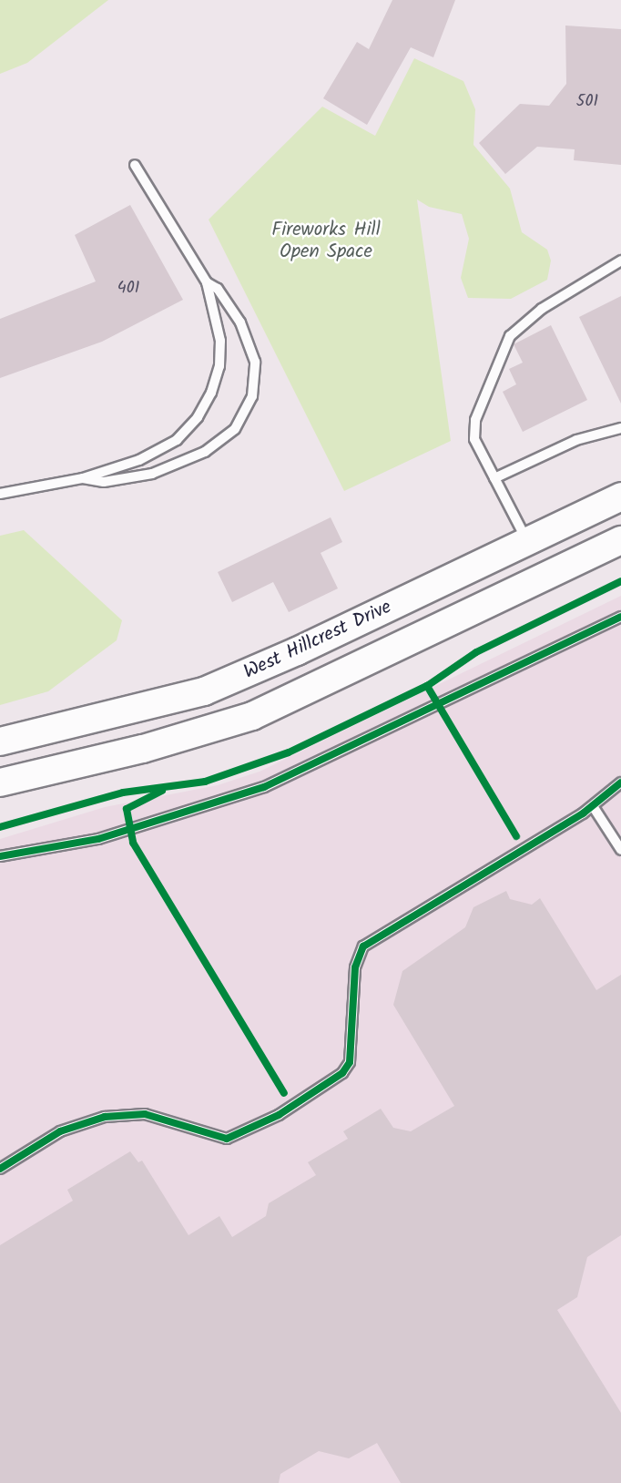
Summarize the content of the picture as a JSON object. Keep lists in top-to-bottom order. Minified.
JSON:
{"streets":{"main road":["West Hillcrest Drive"]},"parks":["Fireworks Hill Open Space"],"house_numbers":["501","401"]}
